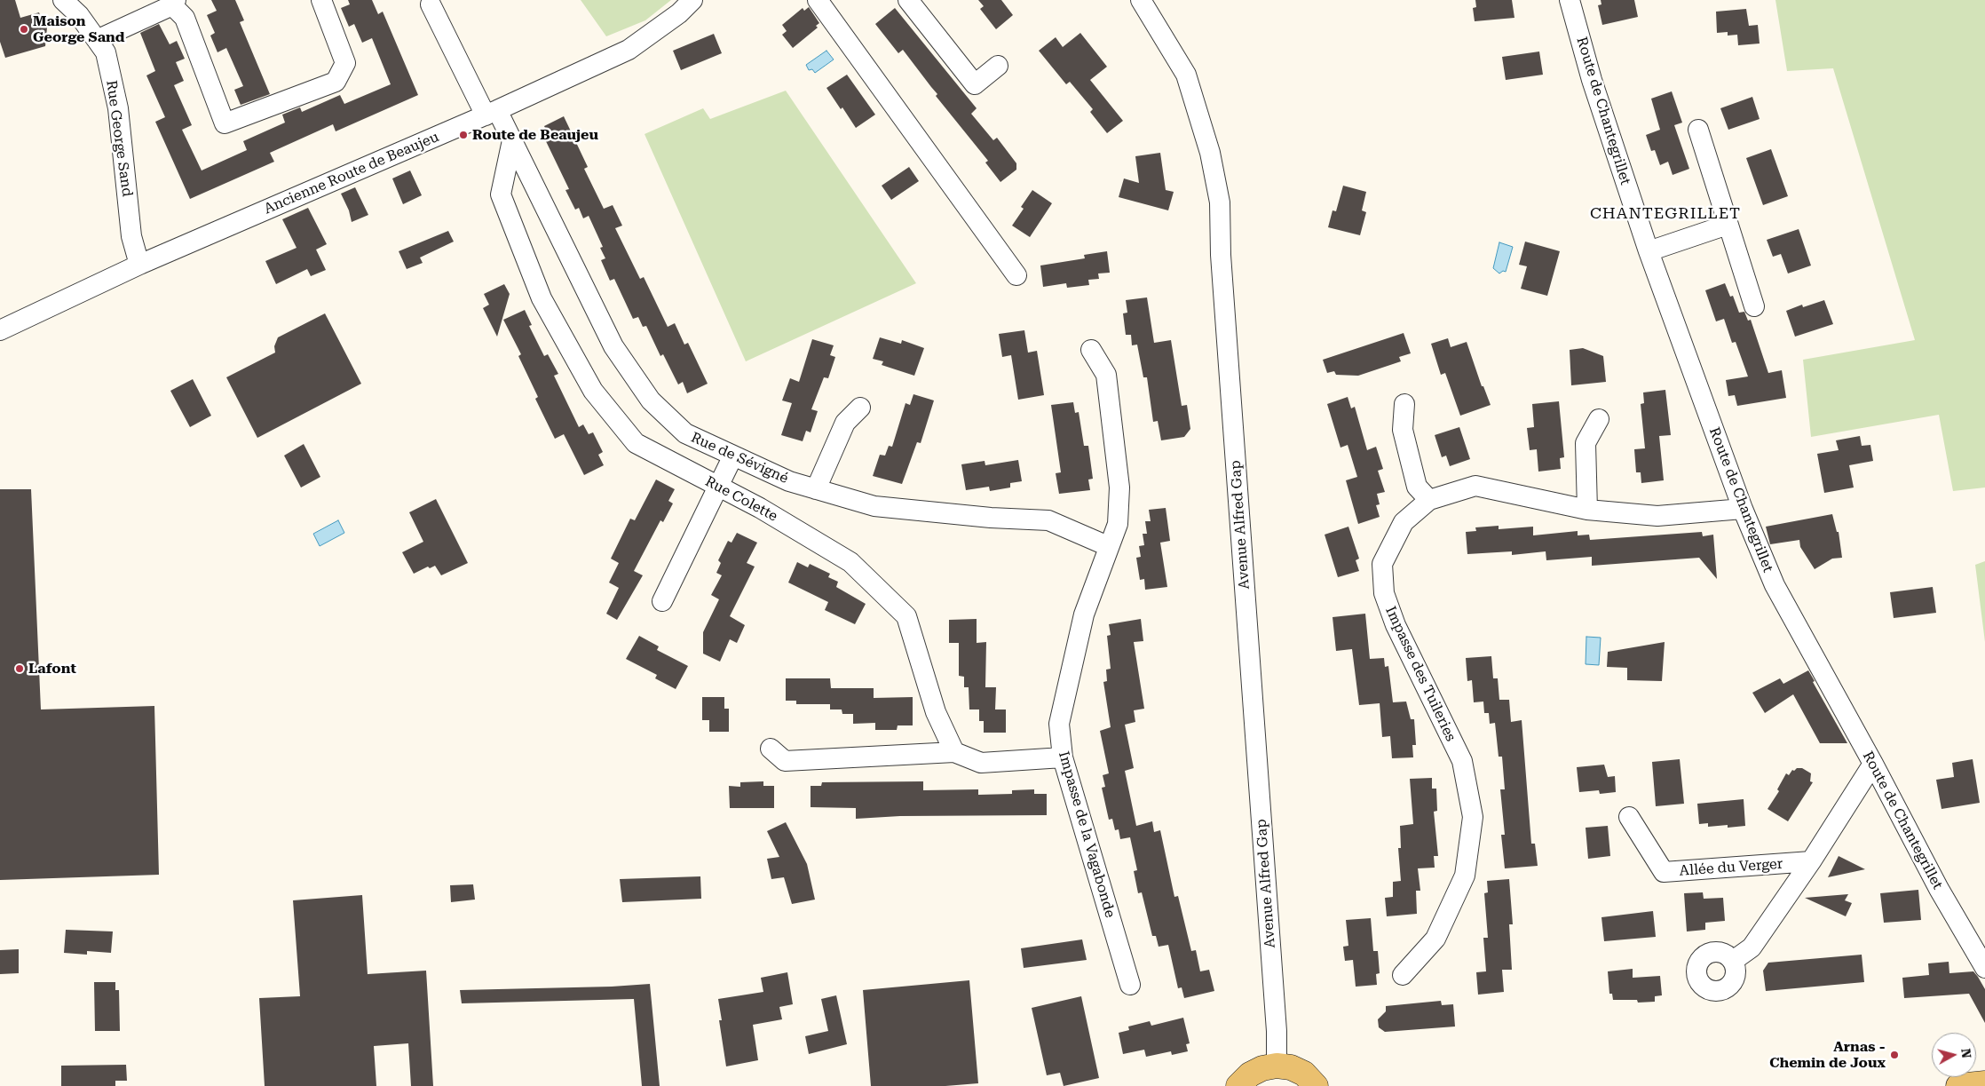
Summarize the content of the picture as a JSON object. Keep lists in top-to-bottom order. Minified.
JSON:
{"streets":{"street":["Route de Chantegrillet","Rue George Sand","Ancienne Route de Beaujeu","Rue de Sévigné","Rue Colette","Avenue Alfred Gap","Impasse des Tuileries","Impasse de la Vagabonde","Allée du Verger"]},"crossings":[["Route de Chantegrillet","Impasse des Tuileries"],["Route de Chantegrillet","Allée du Verger"],["Rue George Sand","Ancienne Route de Beaujeu"],["Ancienne Route de Beaujeu","Rue de Sévigné"],["Rue de Sévigné","Rue Colette"],["Rue de Sévigné","Impasse de la Vagabonde"]],"districts":["CHANTEGRILLET"],"places":["Maison George Sand","Route de Beaujeu","Lafont","Arnas - Chemin de Joux"],"north":"right"}
